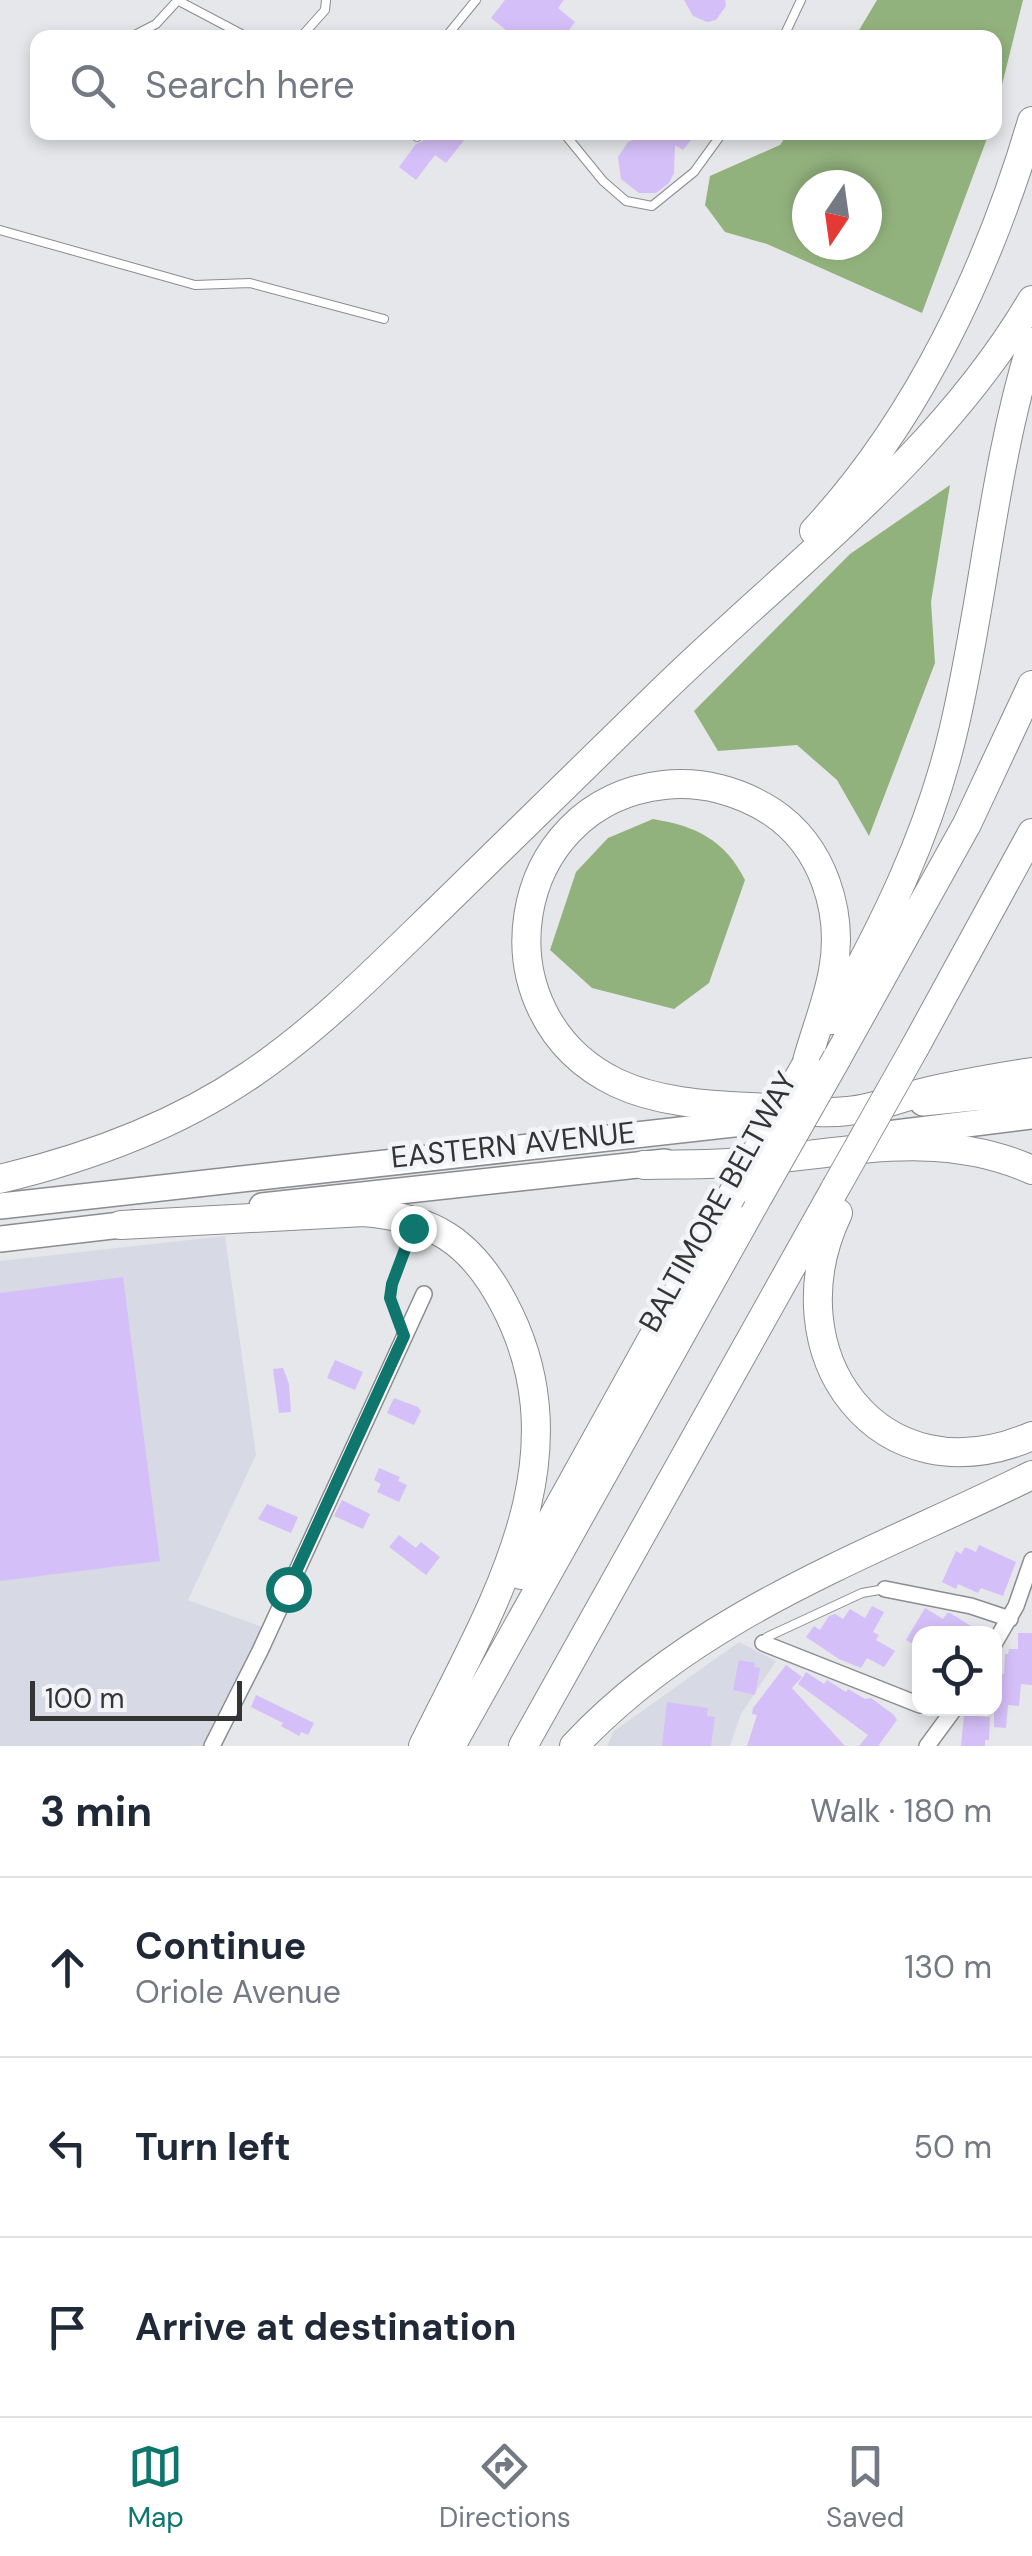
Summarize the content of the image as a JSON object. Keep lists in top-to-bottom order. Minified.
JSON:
{"streets":{"highway":["BALTIMORE BELTWAY"],"main road":["EASTERN AVENUE"]},"scale_bar":"100 m","north":"bottom","page":{"search":"Search here","scale":"100 m","heading":["3 min","Walk · 180 m"],"list":[["Continue","Oriole Avenue","130 m"],["Turn left","50 m"],"Arrive at destination"],"nav":["Map","Directions","Saved"]}}
